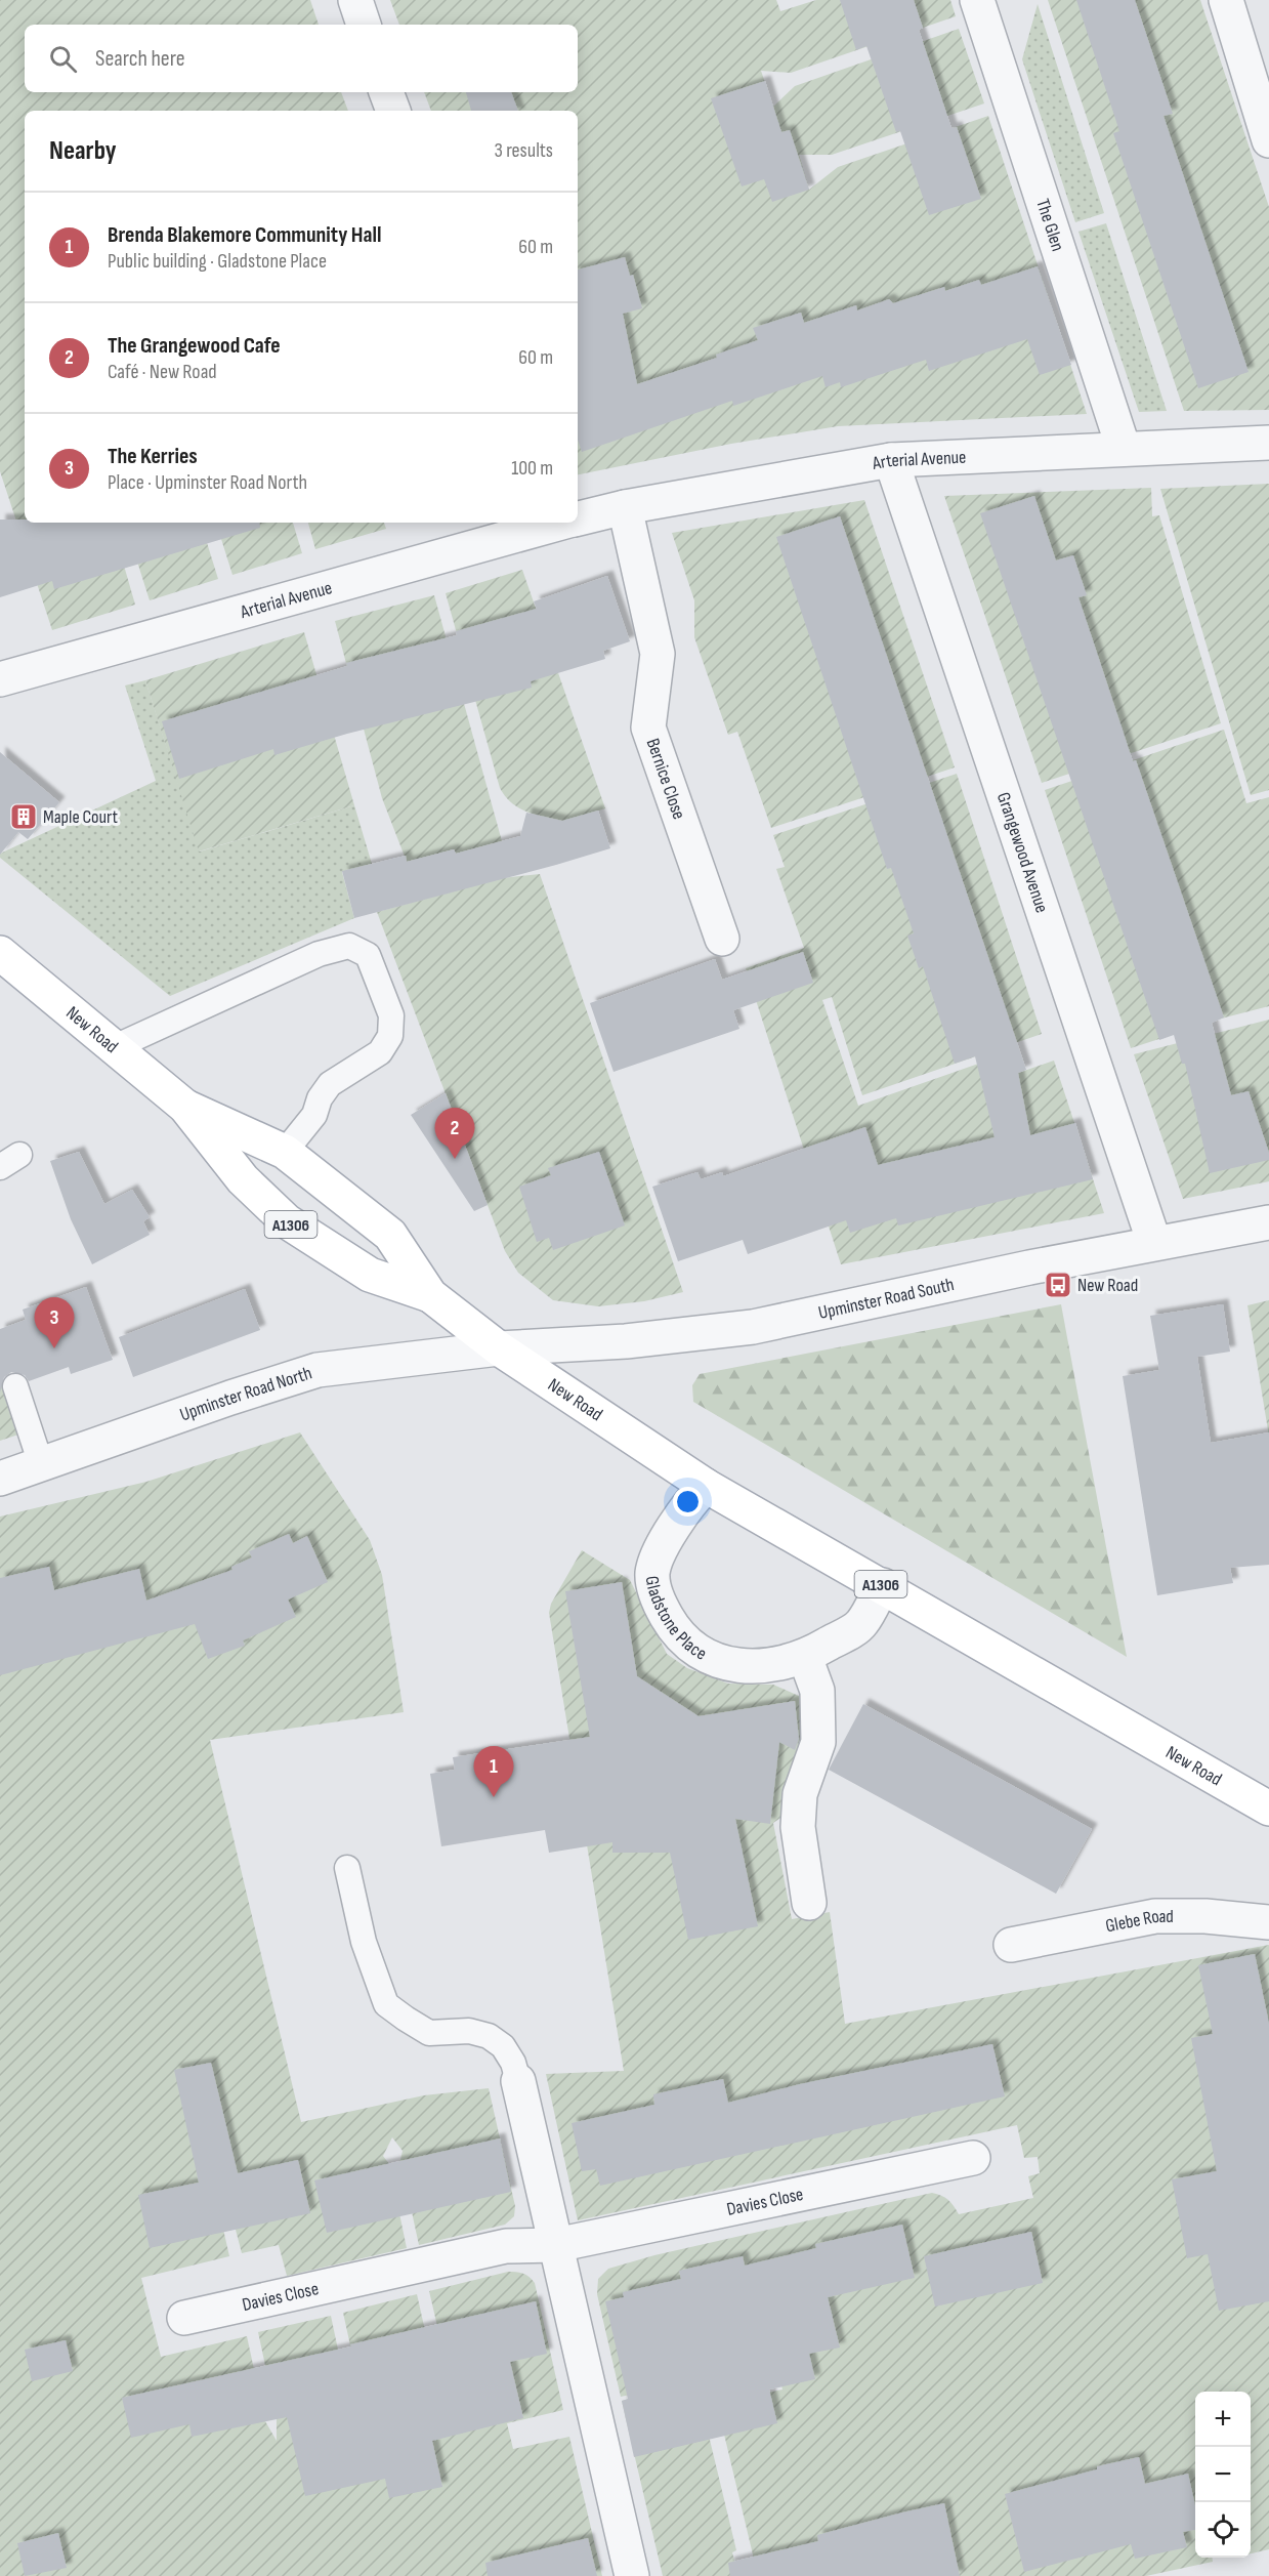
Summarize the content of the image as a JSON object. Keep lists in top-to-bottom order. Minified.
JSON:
{"streets":{"main road":["New Road","A1306"],"street":["The Glen","Arterial Avenue","Bernice Close","Grangewood Avenue","Upminster Road South","Upminster Road North","Gladstone Place","Glebe Road","Davies Close"]},"crossings":[["The Glen","Arterial Avenue"],["Arterial Avenue","Bernice Close"],["Arterial Avenue","Grangewood Avenue"],["Grangewood Avenue","Upminster Road South"],["New Road","Upminster Road South"],["New Road","Upminster Road North"],["New Road","Gladstone Place"],["Upminster Road South","Upminster Road North"]],"places":{"building":["Maple Court"],"bus stop":["New Road"]},"page":{"search":"Search here","heading":["Nearby","3 results"],"list":[{"mark":"1","name":"Brenda Blakemore Community Hall","note":"Public building · Gladstone Place","value":"60 m"},{"mark":"2","name":"The Grangewood Cafe","note":"Café · New Road","value":"60 m"},{"mark":"3","name":"The Kerries","note":"Place · Upminster Road North","value":"100 m"}],"pins":["2","3","1"],"map_buttons":["+","−"]}}
